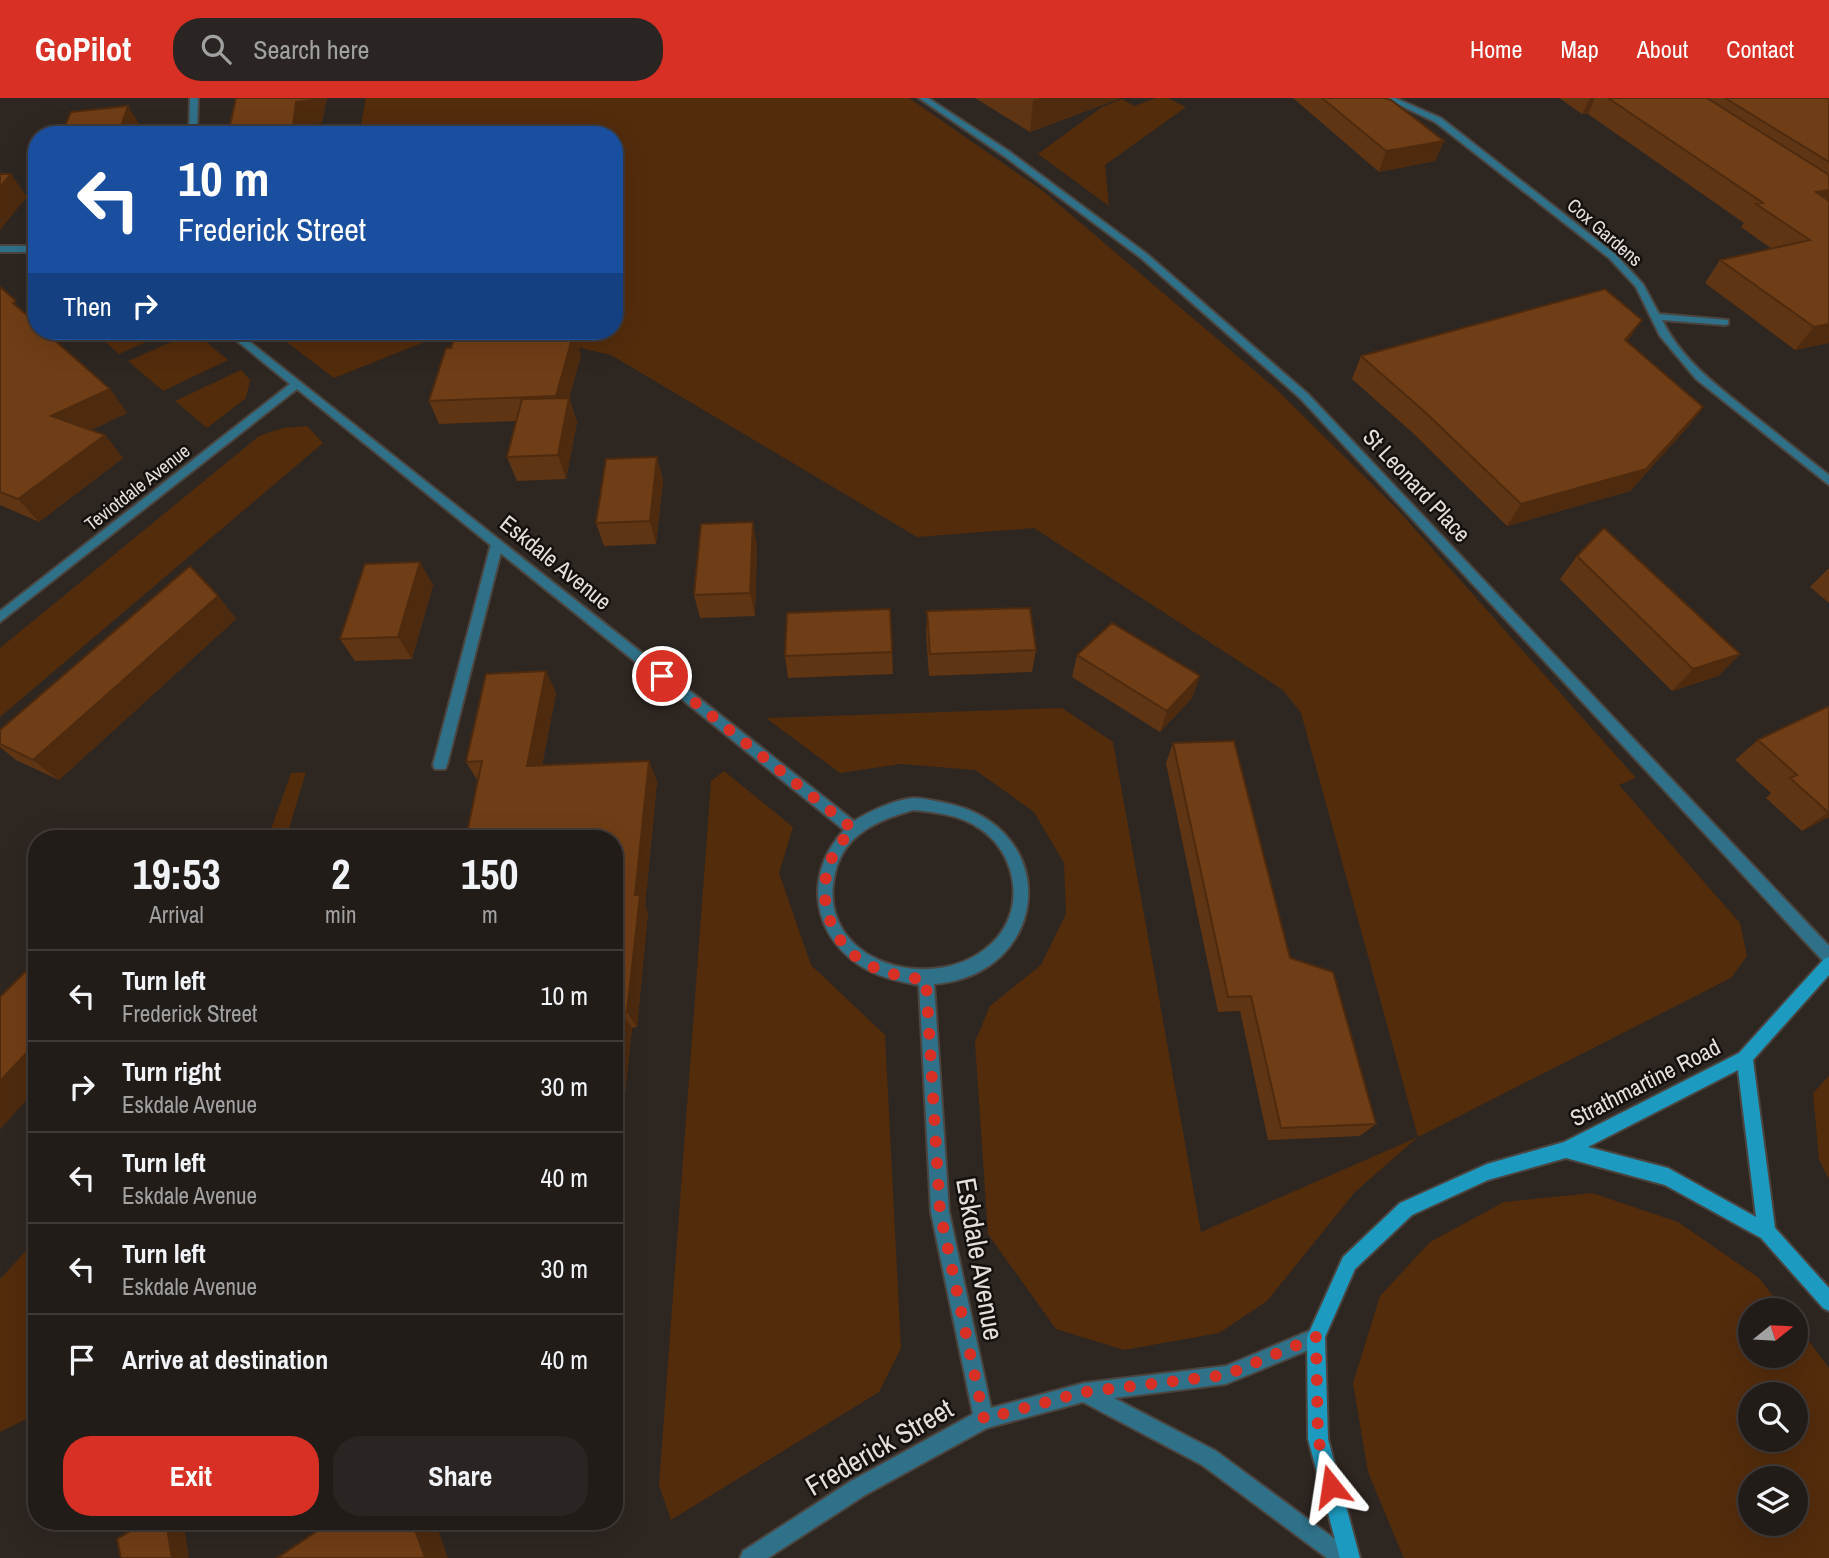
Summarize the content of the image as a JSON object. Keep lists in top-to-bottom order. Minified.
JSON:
{"streets":{"street":["Cox Gardens","St Leonard Place","Teviotdale Avenue","Eskdale Avenue","Strathmartine Road","Frederick Street"]},"crossings":[["Teviotdale Avenue","Eskdale Avenue"],["Eskdale Avenue","Frederick Street"],["Strathmartine Road","Frederick Street"]],"north":"right","page":{"header":"GoPilot","search":"Search here","nav":["Home","Map","About","Contact"],"turn":["10 m","Frederick Street"],"then":"Then","eta":["19:53","Arrival","2","min","150","m"],"list":[{"name":"Turn left","note":"Frederick Street","value":"10 m"},{"name":"Turn right","note":"Eskdale Avenue","value":"30 m"},{"name":"Turn left","note":"Eskdale Avenue","value":"40 m"},{"name":"Turn left","note":"Eskdale Avenue","value":"30 m"},{"name":"Arrive at destination","value":"40 m"}],"buttons":["Exit","Share"]}}
